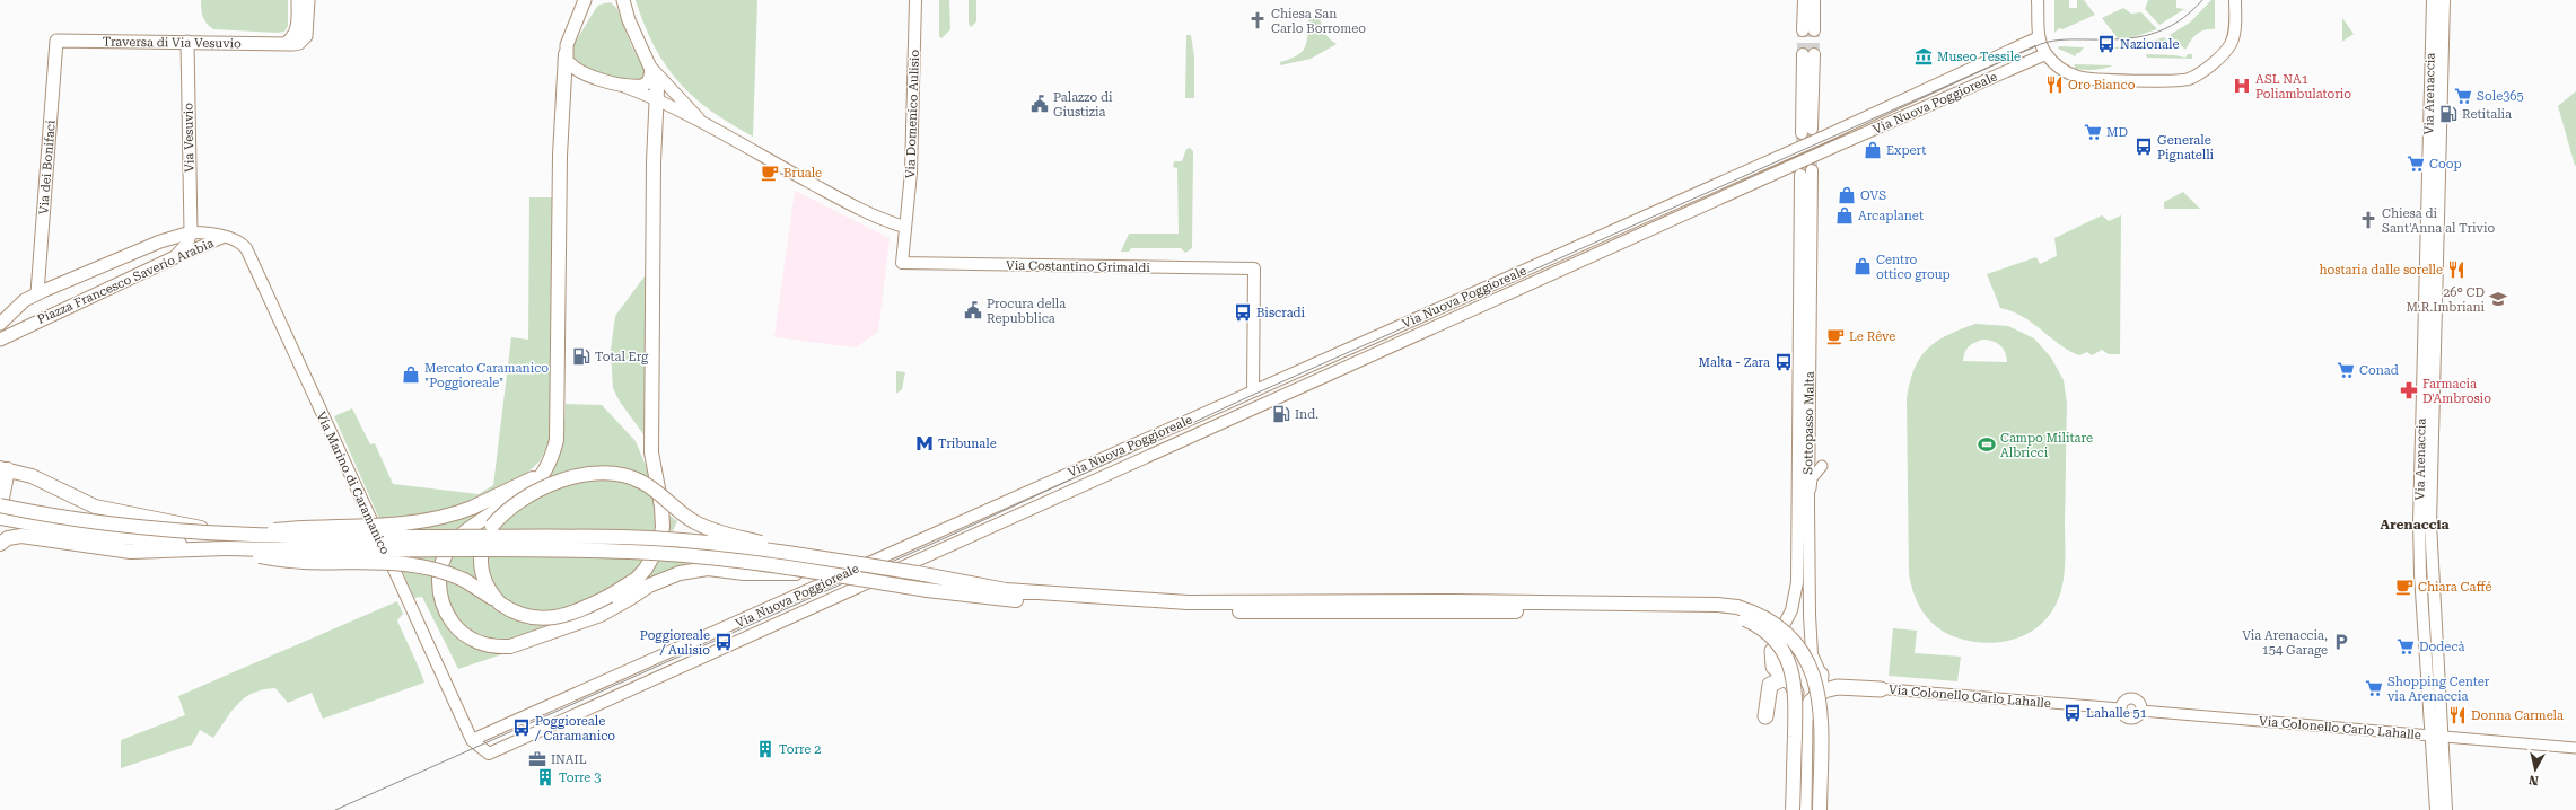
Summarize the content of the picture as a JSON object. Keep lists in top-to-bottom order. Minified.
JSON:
{"streets":{"main road":["Traversa di Via Vesuvio","Via Arenaccia","Via Nuova Poggioreale","Via Domenico Aulisio","Via Vesuvio","Via dei Bonifaci","Via Costantino Grimaldi","Piazza Francesco Saverio Arabia","Sottopasso Malta","Via Marino di Caramanico"],"street":["Via Colonello Carlo Lahalle"]},"crossings":[["Traversa di Via Vesuvio","Via Vesuvio"],["Traversa di Via Vesuvio","Via dei Bonifaci"],["Via Arenaccia","Via Colonello Carlo Lahalle"],["Via Nuova Poggioreale","Via Costantino Grimaldi"],["Via Nuova Poggioreale","Via Marino di Caramanico"],["Via Domenico Aulisio","Via Costantino Grimaldi"],["Via Vesuvio","Piazza Francesco Saverio Arabia"],["Via dei Bonifaci","Piazza Francesco Saverio Arabia"],["Piazza Francesco Saverio Arabia","Via Marino di Caramanico"],["Sottopasso Malta","Via Colonello Carlo Lahalle"]],"districts":["Arenaccia"],"places":{"church":["Chiesa San Carlo Borromeo","Chiesa di Sant'Anna al Trivio"],"bus stop":["Nazionale","Generale Pignatelli","Biscradi","Malta - Zara","Poggioreale / Aulisio","Lahalle 51","Poggioreale / Caramanico"],"museum":["Museo Tessile"],"restaurant":["Oro Bianco","hostaria dalle sorelle","Donna Carmela"],"hospital":["ASL NA1 Poliambulatorio"],"supermarket":["Sole365","MD","Coop","Conad","Dodecà","Shopping Center via Arenaccia"],"public building":["Palazzo di Giustizia","Procura della Repubblica"],"fuel station":["Retitalia","Total Erg","Ind."],"shop":["Expert","OVS","Arcaplanet","Centro ottico group","Mercato Caramanico \"Poggioreale\""],"cafe":["Bruale","Le Rêve","Chiara Caffé"],"school or university":["26° CD M.R.Imbriani"],"pharmacy":["Farmacia D'Ambrosio"],"metro station":["Tribunale"],"sports":["Campo Militare Albricci"],"parking":["Via Arenaccia, 154 Garage"],"building":["Torre 2","Torre 3"],"office":["INAIL"]},"north":"bottom"}
